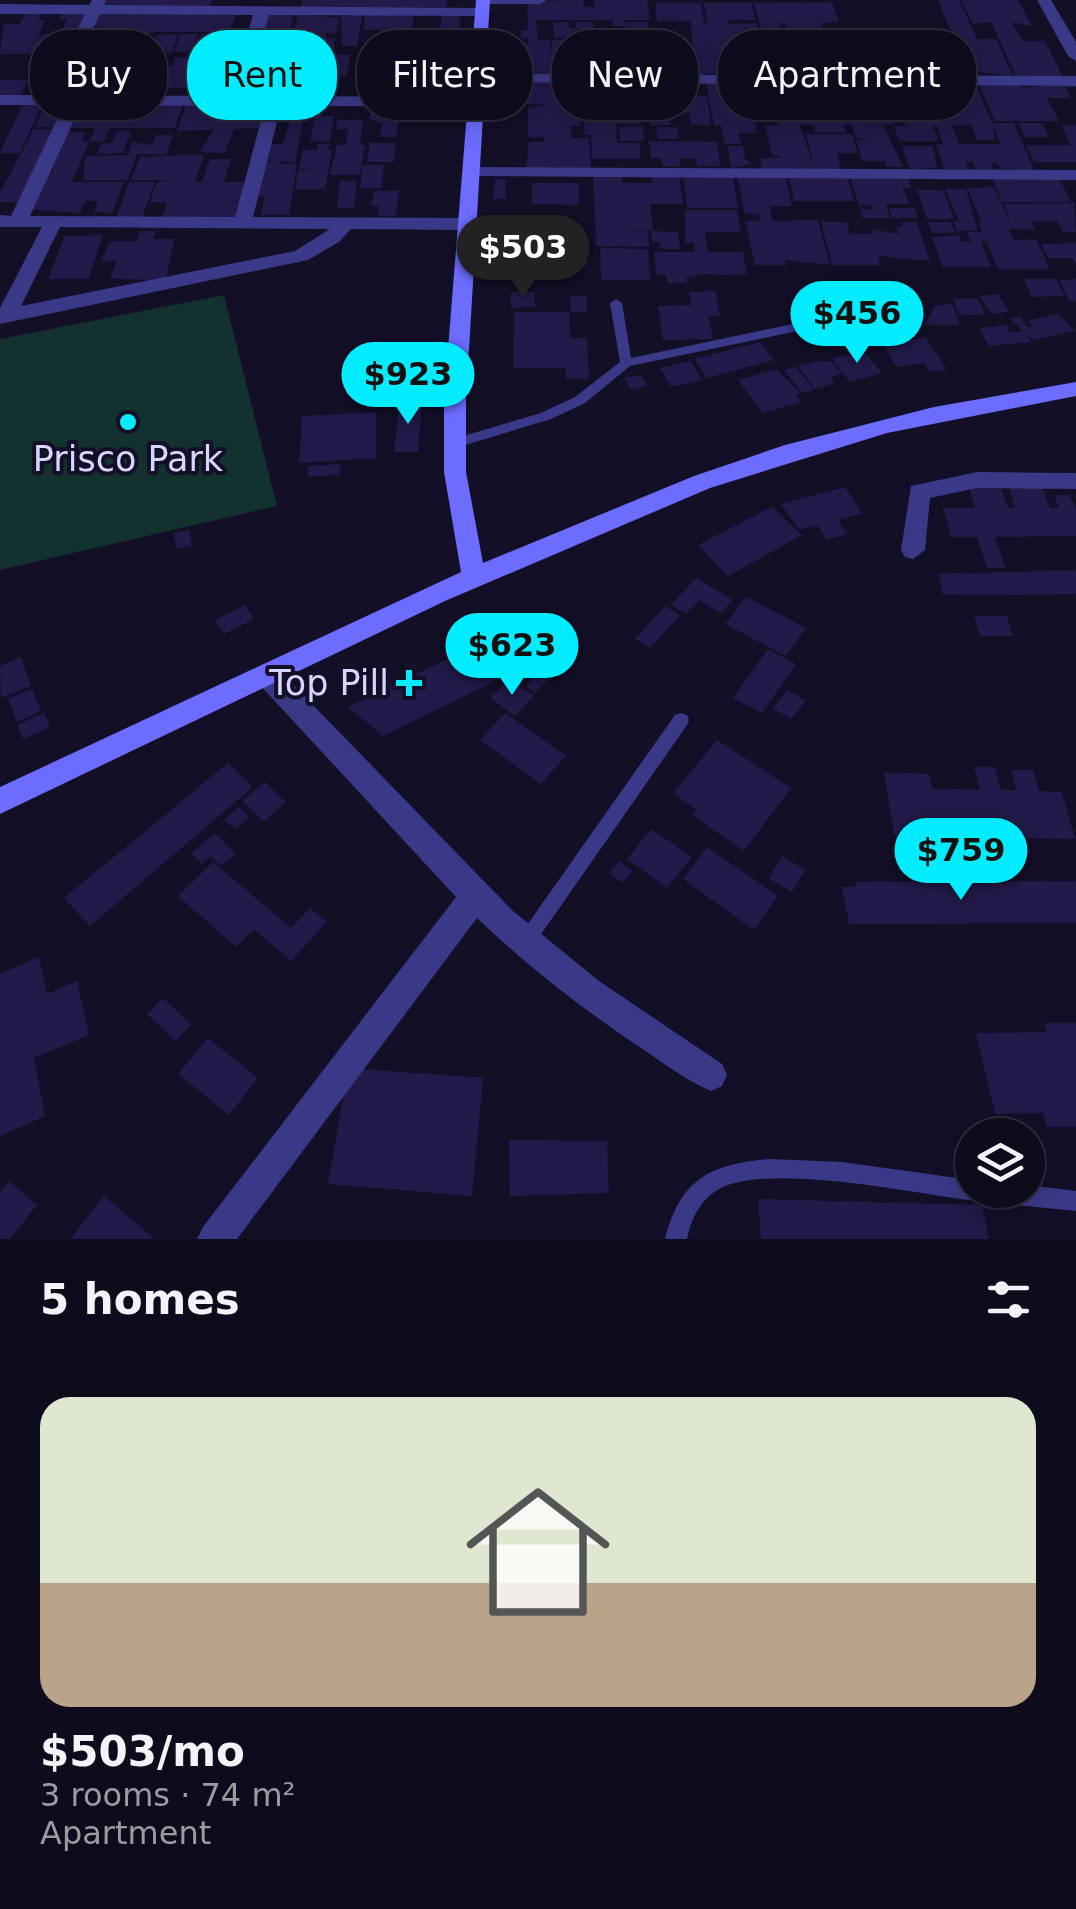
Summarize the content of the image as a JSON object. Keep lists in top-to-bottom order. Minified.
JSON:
{"places":{"other":["Prisco Park"],"health":["Top Pill"]},"page":{"chip":["Buy","Rent","Filters","New","Apartment"],"price":["$503","$456","$923","$623","$759"],"heading":"5 homes","list":[{"name":"$503/mo","note":"3 rooms · 74 m² · Apartment"}]}}
